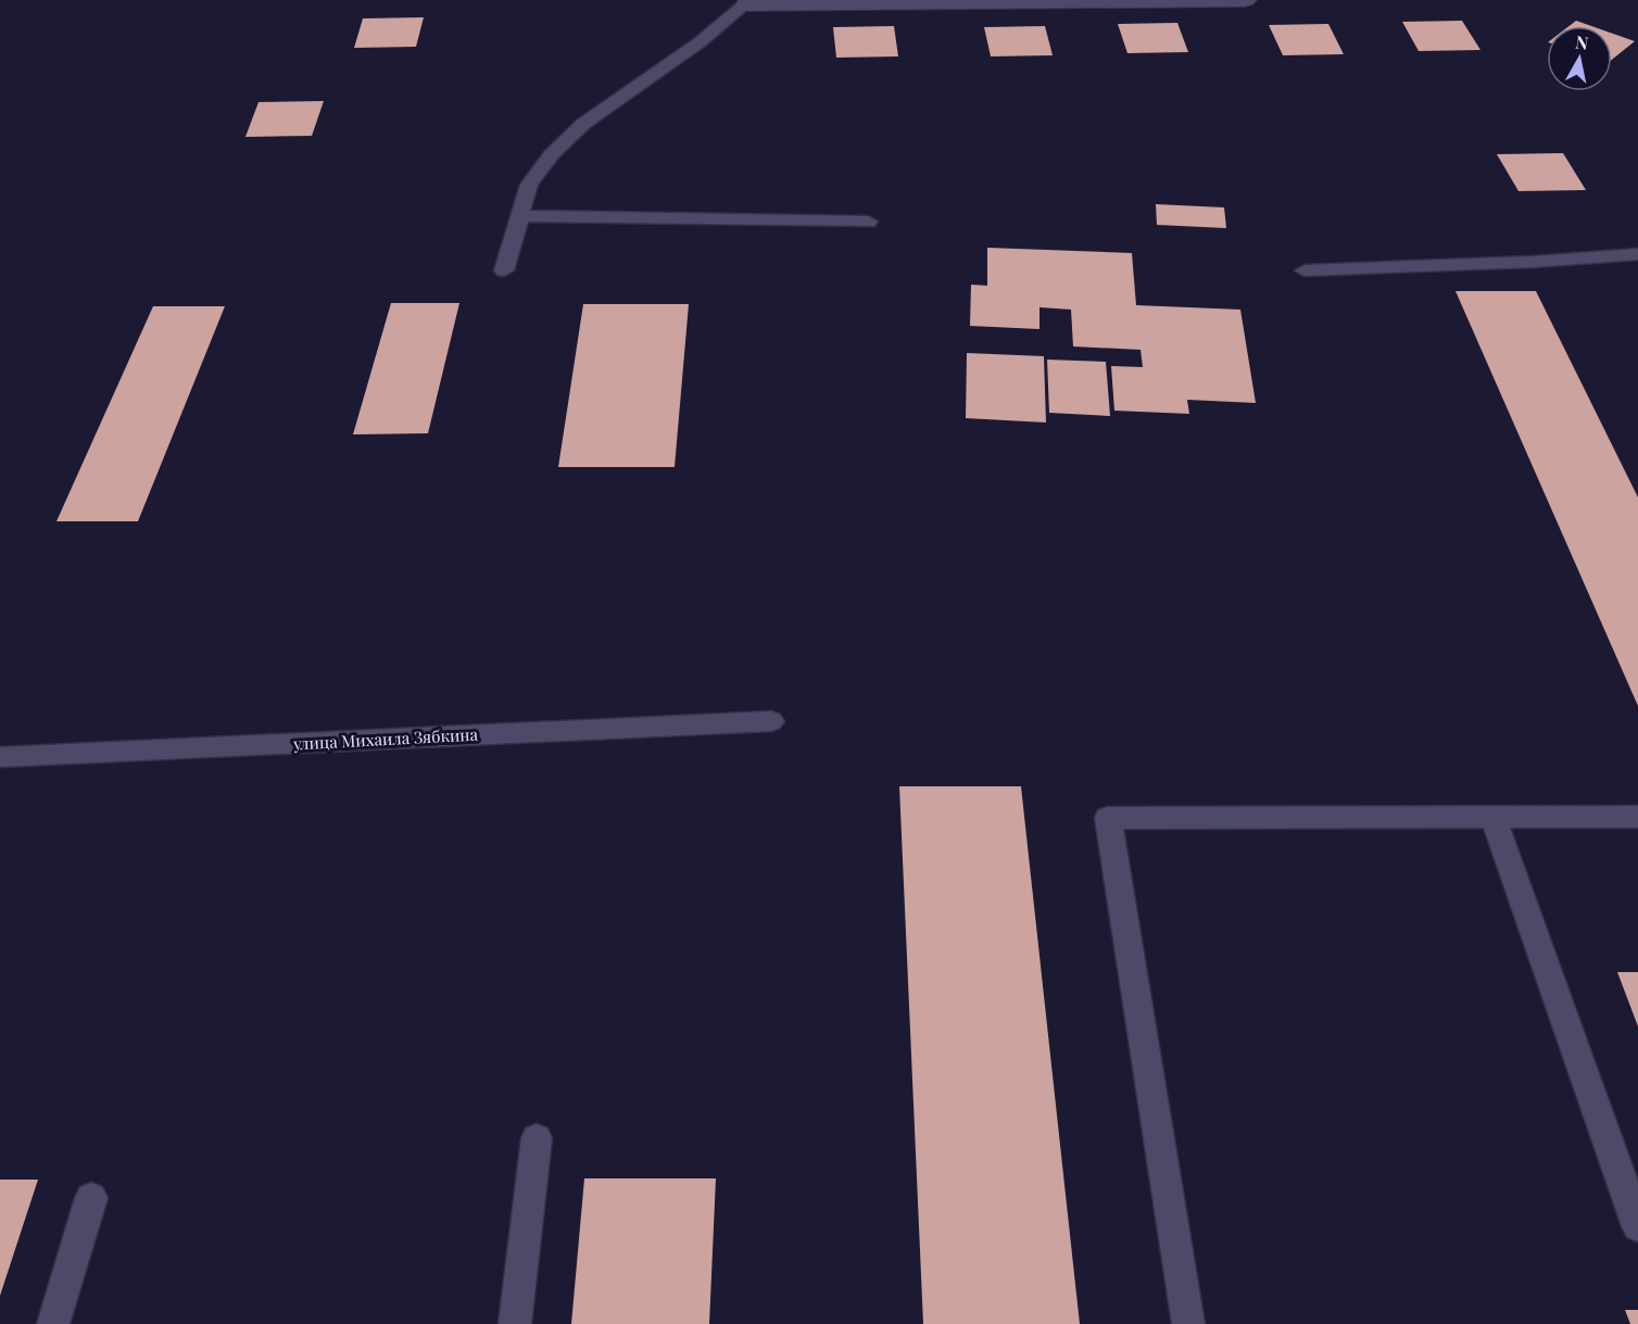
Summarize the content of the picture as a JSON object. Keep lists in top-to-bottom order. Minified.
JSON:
{"streets":{"lane":["улица Михаила Зябкина"]},"north":"top"}
